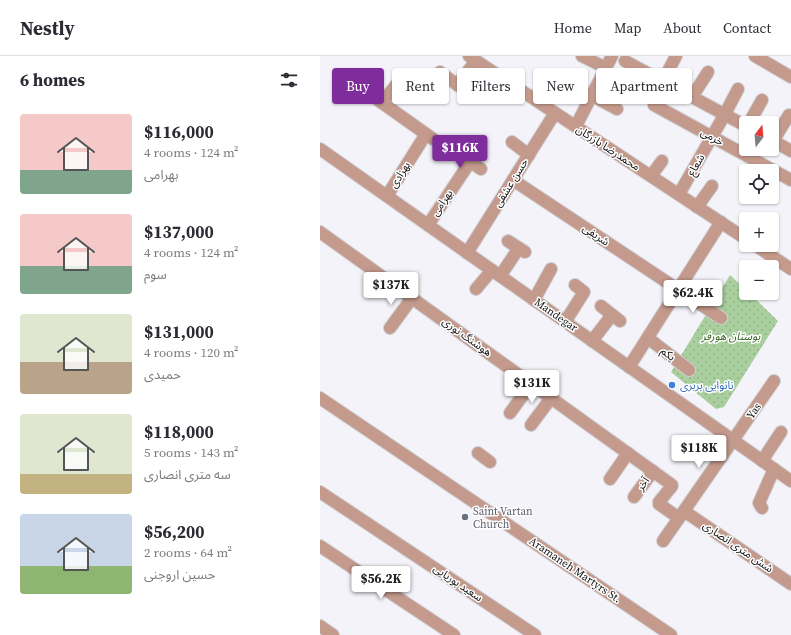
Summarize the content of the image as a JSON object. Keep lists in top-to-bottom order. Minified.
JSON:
{"streets":{"street":["خرمی","محمدرضا بازرگان","شعاع","بهزادی","حسن عشقی","بهرامی","شریفی","Mandegar","هوشنگ نوری","یکم","Yas","آخر","شش متری انصاری","Aramaneh Martyrs St.","سعید بوریایی"]},"crossings":[["خرمی","شعاع"],["محمدرضا بازرگان","شعاع"],["محمدرضا بازرگان","حسن عشقی"],["بهزادی","Mandegar"],["حسن عشقی","شریفی"],["حسن عشقی","Mandegar"],["بهرامی","Mandegar"],["Mandegar","Yas"],["هوشنگ نوری","آخر"],["هوشنگ نوری","شش متری انصاری"],["Yas","شش متری انصاری"]],"parks":["بوستان هورفر"],"places":["نانوایی بربری","Saint Vartan Church"],"north":"top","page":{"header":"Nestly","nav":["Home","Map","About","Contact"],"heading":"6 homes","chip":["Buy","Rent","Filters","New","Apartment"],"list":[{"name":"$116,000","note":"4 rooms · 124 m² · بهرامی"},{"name":"$137,000","note":"4 rooms · 124 m² · سوم"},{"name":"$131,000","note":"4 rooms · 120 m² · حمیدی"},{"name":"$118,000","note":"5 rooms · 143 m² · سه متری انصاری"},{"name":"$56,200","note":"2 rooms · 64 m² · حسین اروجنی"}],"map_buttons":["+","−"],"price":["$116K","$137K","$62.4K","$131K","$118K","$56.2K"]}}
